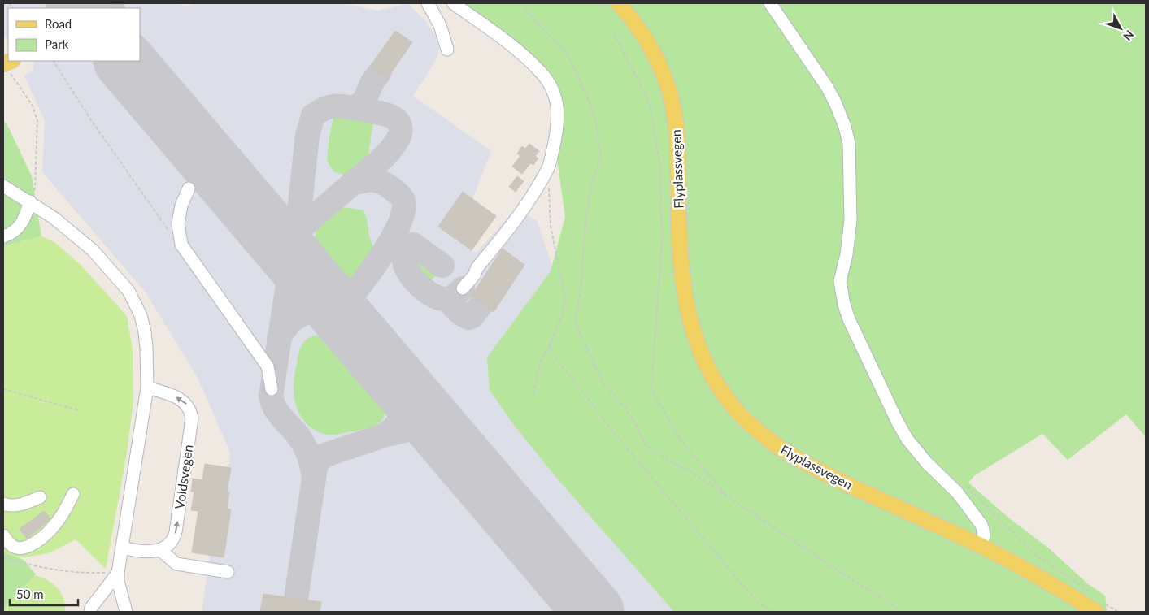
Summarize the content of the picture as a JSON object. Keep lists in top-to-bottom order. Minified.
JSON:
{"streets":{"main road":["Flyplassvegen"],"street":["Voldsvegen"]},"legend":["Road","Park"],"scale_bar":"50 m","north":"bottom right"}
